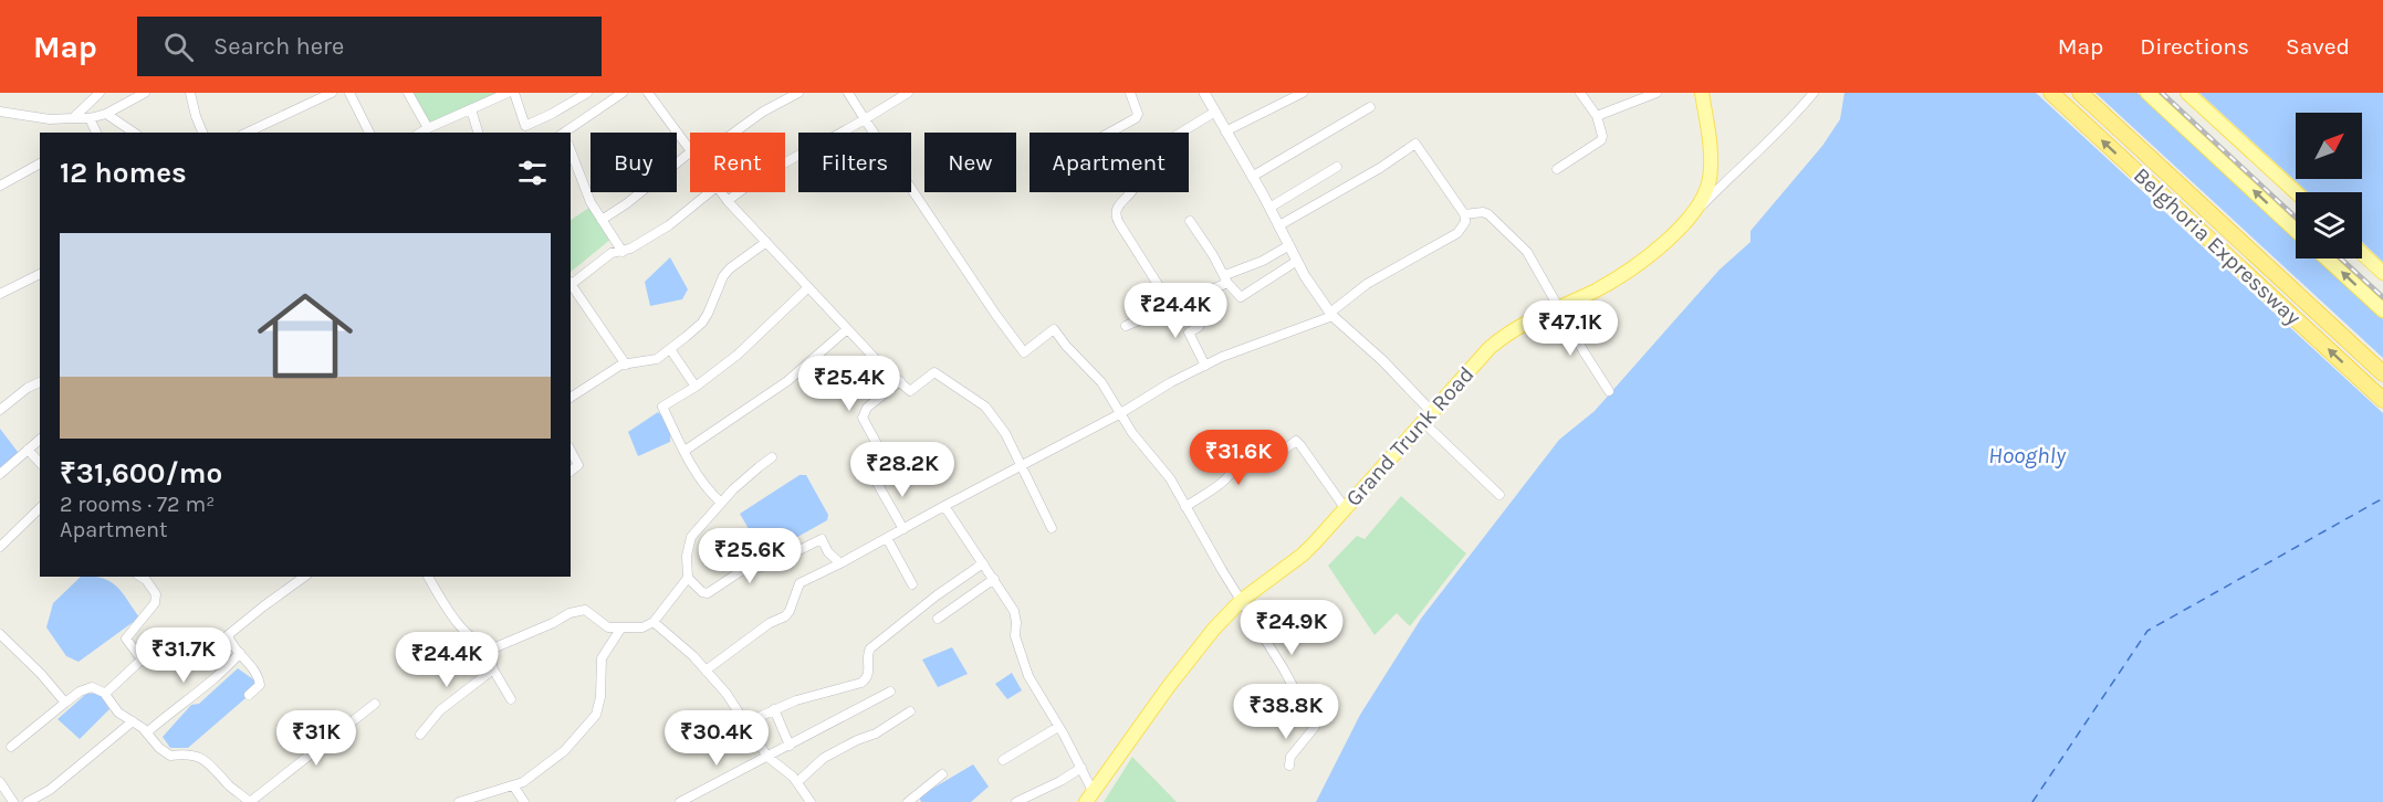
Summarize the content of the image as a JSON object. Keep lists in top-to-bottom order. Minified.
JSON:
{"streets":{"highway":["Belghoria Expressway"],"main road":["Grand Trunk Road"]},"water":["Hooghly"],"north":"top right","page":{"header":"Map","search":"Search here","nav":["Map","Directions","Saved"],"chip":["Buy","Rent","Filters","New","Apartment"],"heading":"12 homes","list":[{"name":"₹31,600/mo","note":"2 rooms · 72 m² · Apartment"}],"price":["₹24.4K","₹47.1K","₹25.4K","₹31.6K","₹28.2K","₹25.6K","₹24.9K","₹31.7K","₹24.4K","₹38.8K","₹31K","₹30.4K"]}}
